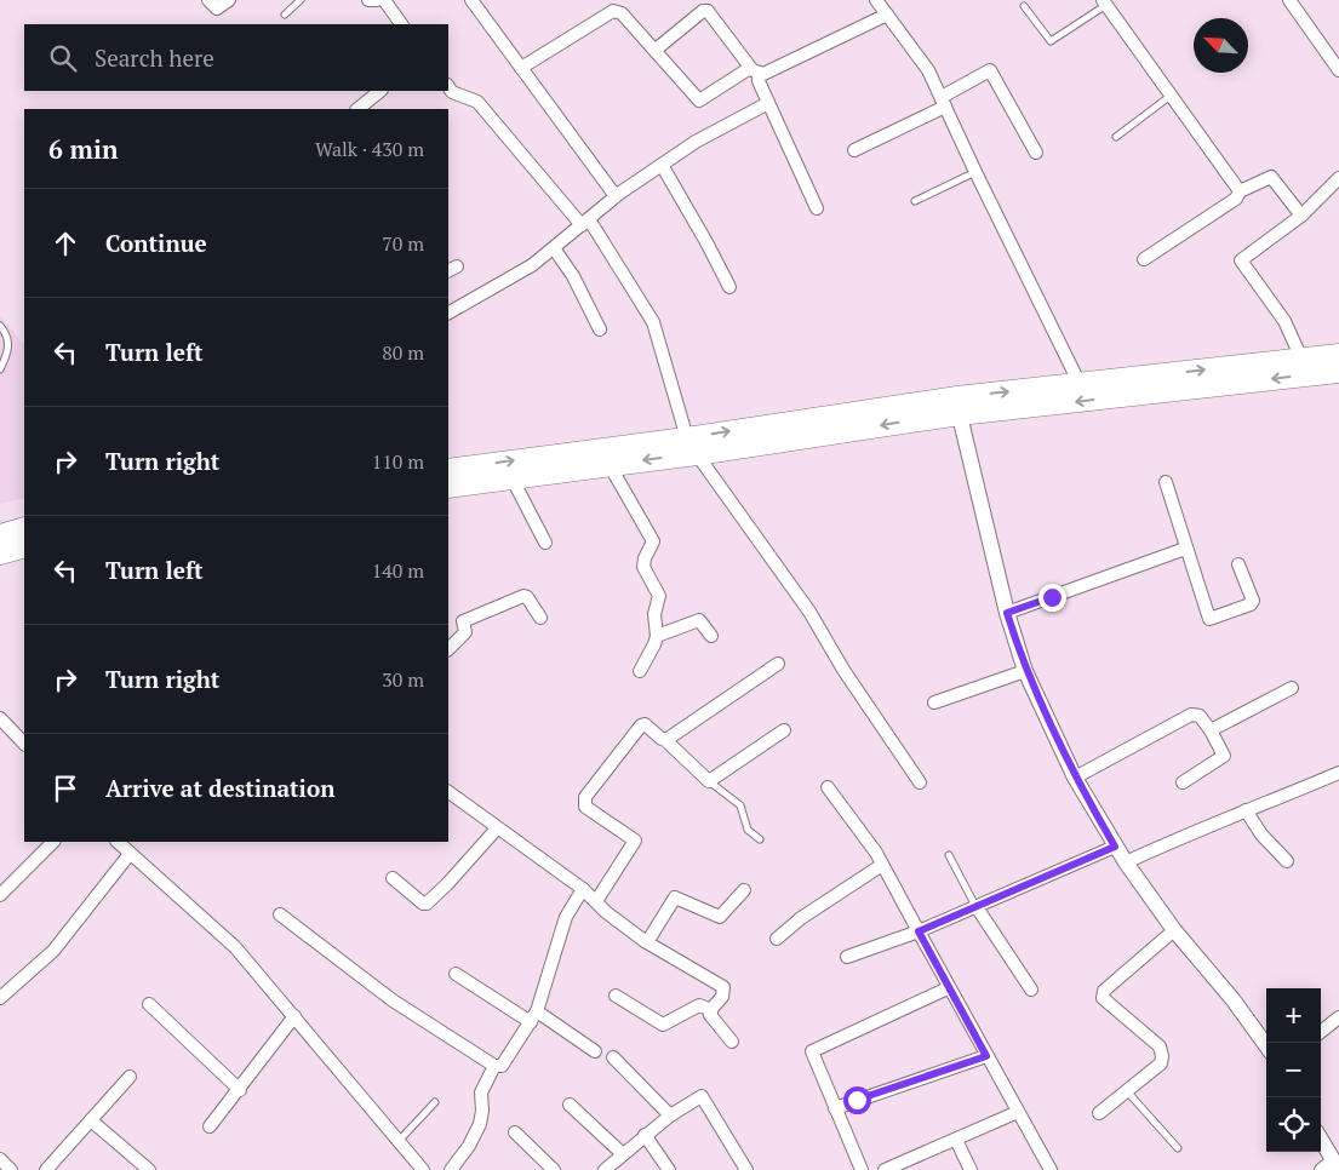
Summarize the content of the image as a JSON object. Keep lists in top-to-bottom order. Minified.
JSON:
{"north":"top left","page":{"search":"Search here","heading":["6 min","Walk · 430 m"],"list":[["Continue","70 m"],["Turn left","80 m"],["Turn right","110 m"],["Turn left","140 m"],["Turn right","30 m"],"Arrive at destination"],"map_buttons":["+","−"]}}
